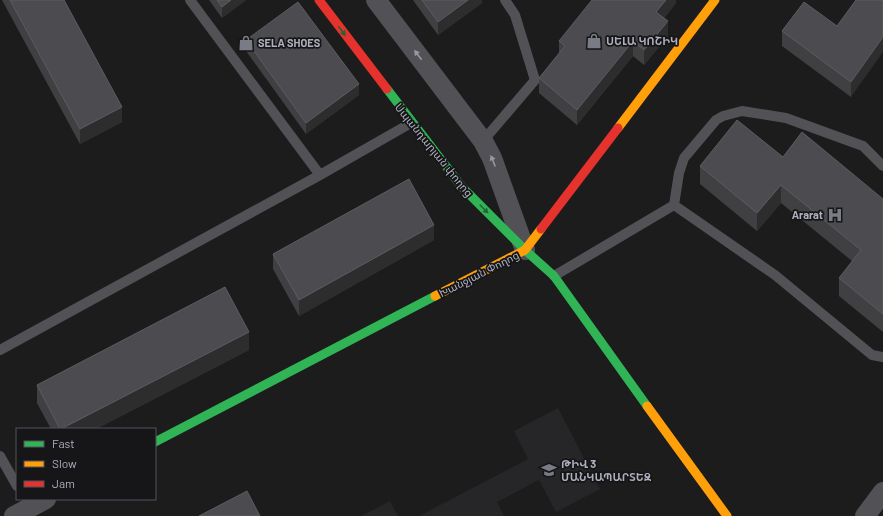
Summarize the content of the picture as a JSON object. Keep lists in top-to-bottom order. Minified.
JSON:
{"streets":{"street":["Սպանդարյան փողոց","Խանջյան Փողոց"]},"crossings":[["Սպանդարյան փողոց","Խանջյան Փողոց"]],"places":{"shop":["ՍԵԼԱ ԿՈՇԻԿ","SELA SHOES"],"hospital":["Ararat"],"school or university":["ԹԻՎ 3 ՄԱՆԿԱՊԱՐՏԵԶ"]},"legend":["Fast","Slow","Jam"]}
